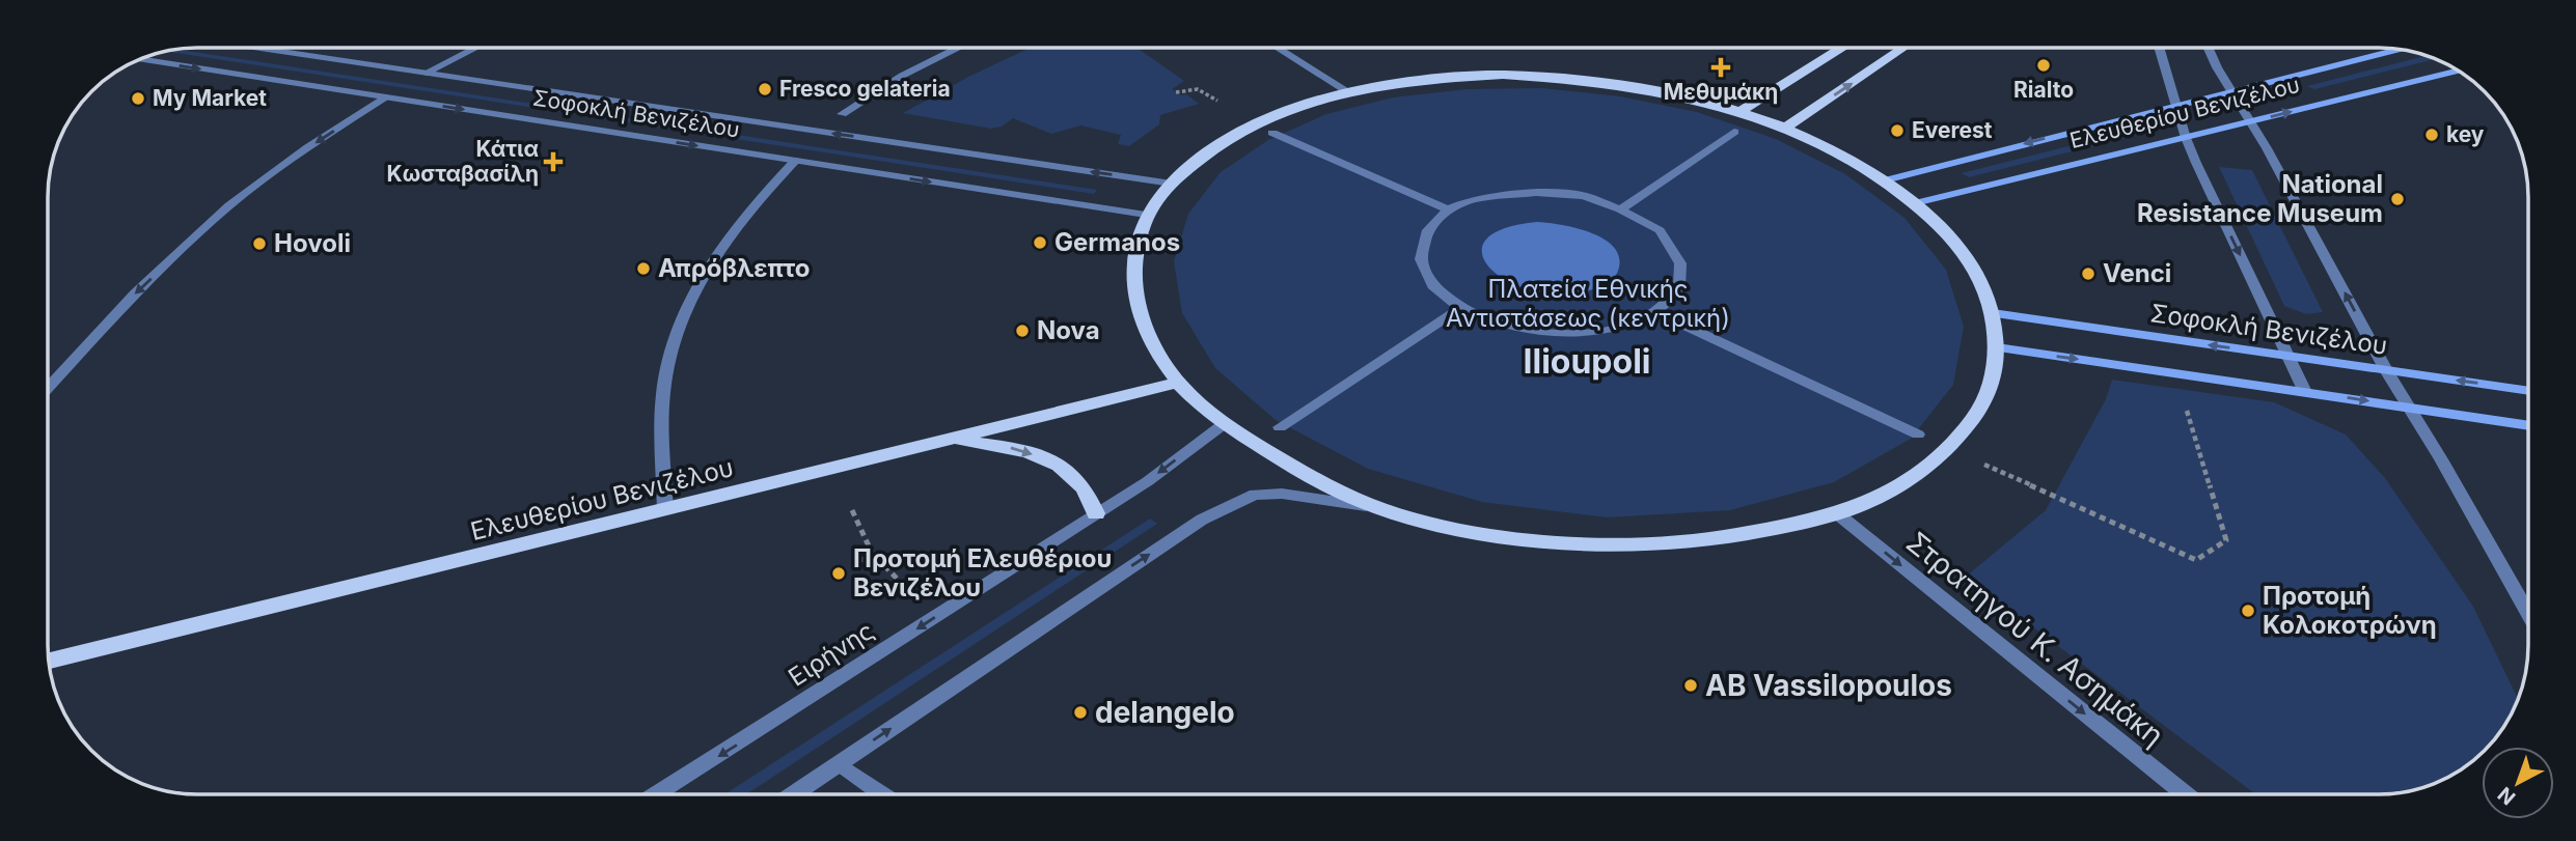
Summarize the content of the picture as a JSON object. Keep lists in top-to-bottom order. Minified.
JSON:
{"streets":{"main road":["Ελευθερίου Βενιζέλου","Σοφοκλή Βενιζέλου"],"street":["Στρατηγού Κ. Ασημάκη","Ειρήνης"]},"one_way":["Στρατηγού Κ. Ασημάκη"],"districts":["Ilioupoli"],"parks":["Πλατεία Εθνικής Αντιστάσεως (κεντρική)"],"places":{"other":["Rialto","Fresco gelateria","My Market","Everest","key","National Resistance Museum","Germanos","Hovoli","Απρόβλεπτο","Venci","Nova","Προτομή Ελευθέριου Βενιζέλου","Προτομή Κολοκοτρώνη","AB Vassilopoulos","delangelo"],"health":["Μεθυμάκη","Κάτια Κωσταβασίλη"]},"north":"bottom left"}
